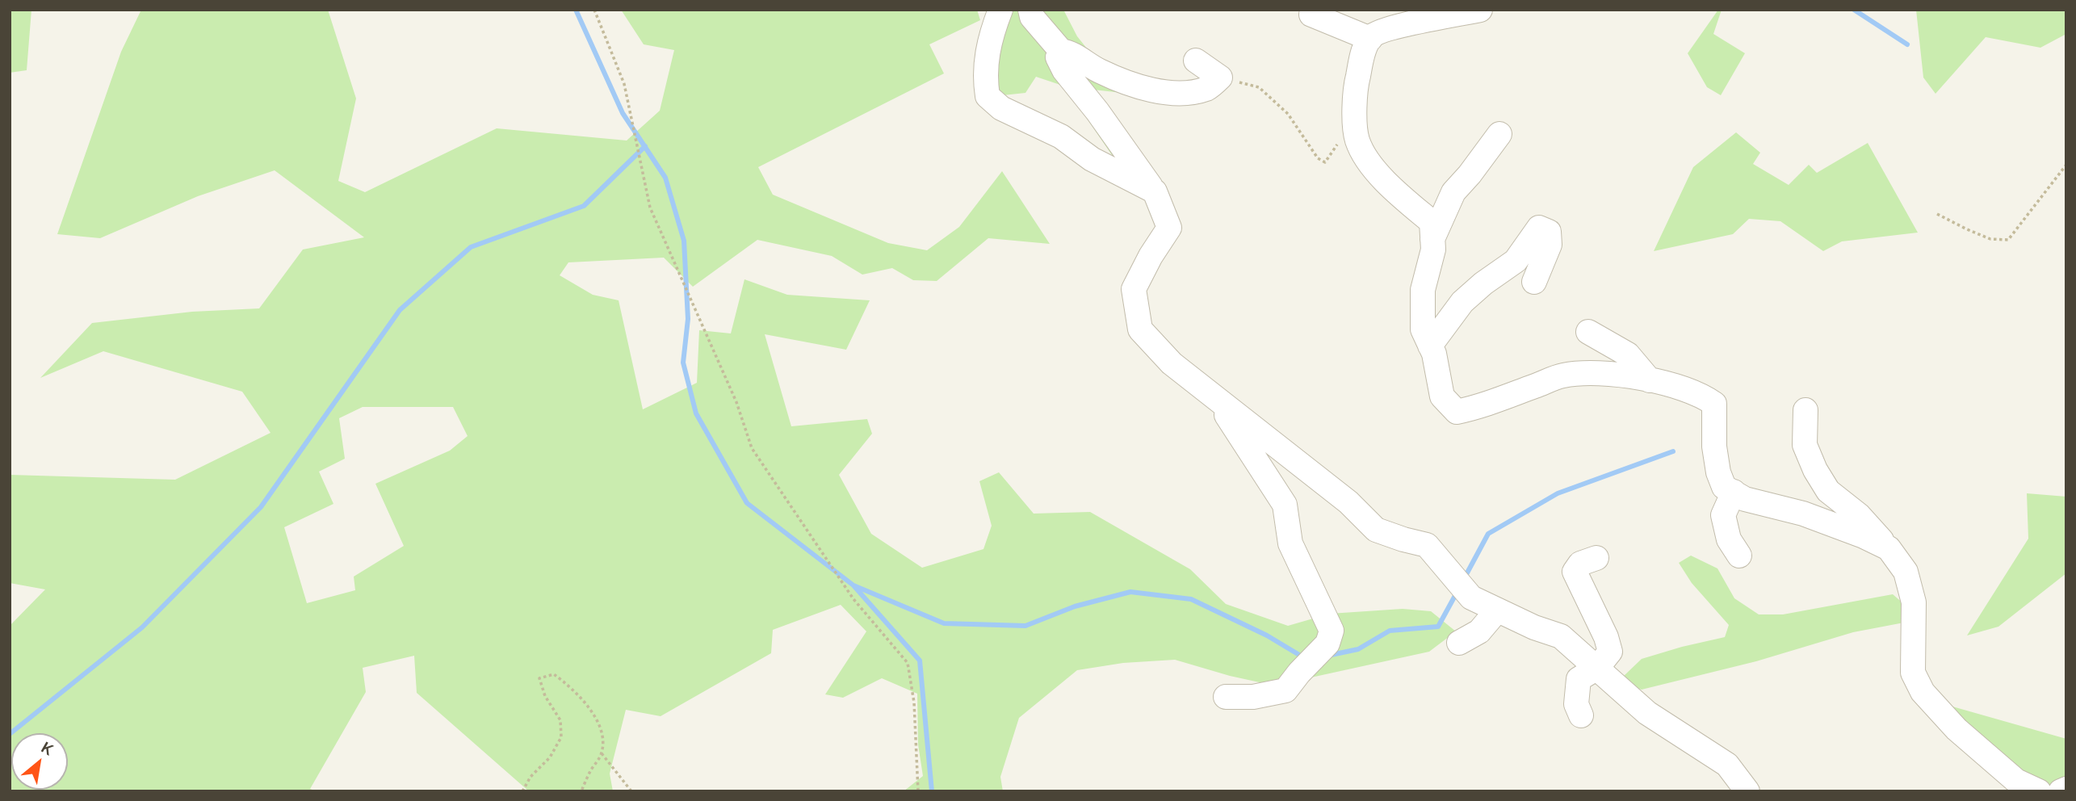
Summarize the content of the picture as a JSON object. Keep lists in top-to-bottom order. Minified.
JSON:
{"north":"top right"}
